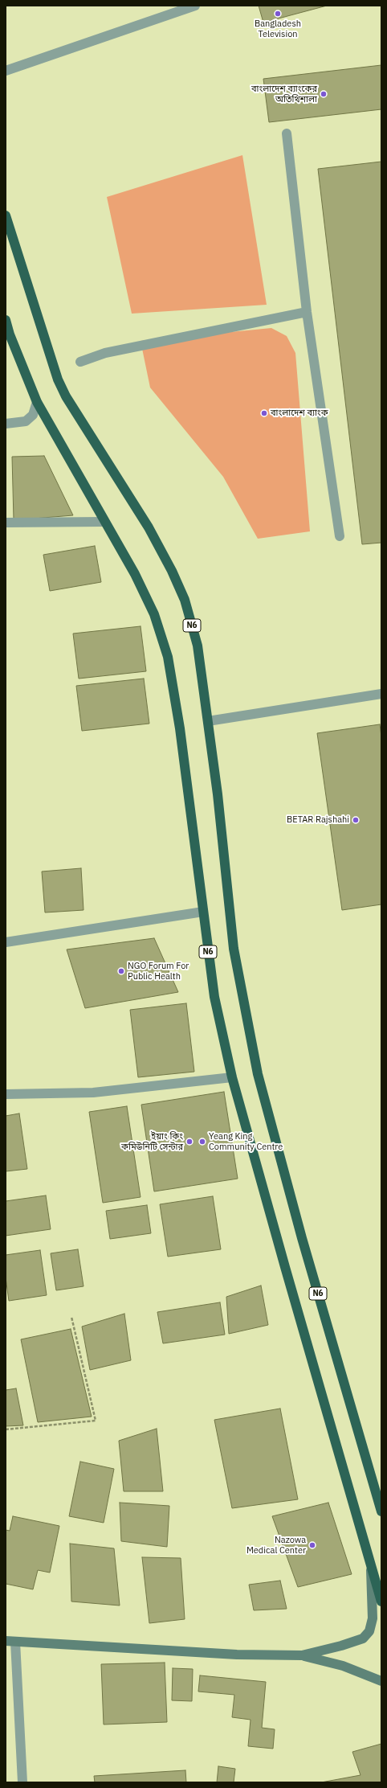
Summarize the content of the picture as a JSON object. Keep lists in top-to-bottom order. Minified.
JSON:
{"streets":{"highway":["N6"]},"places":["Bangladesh Television","বাংলাদেশ ব্যাংকের অতিথিশালা","বাংলাদেশ ব্যাংক","BETAR Rajshahi","NGO Forum For Public Health","ইয়াং কিং কমিউনিটি সেন্টার","Yeang King Community Centre","Nazowa Medical Center"]}
